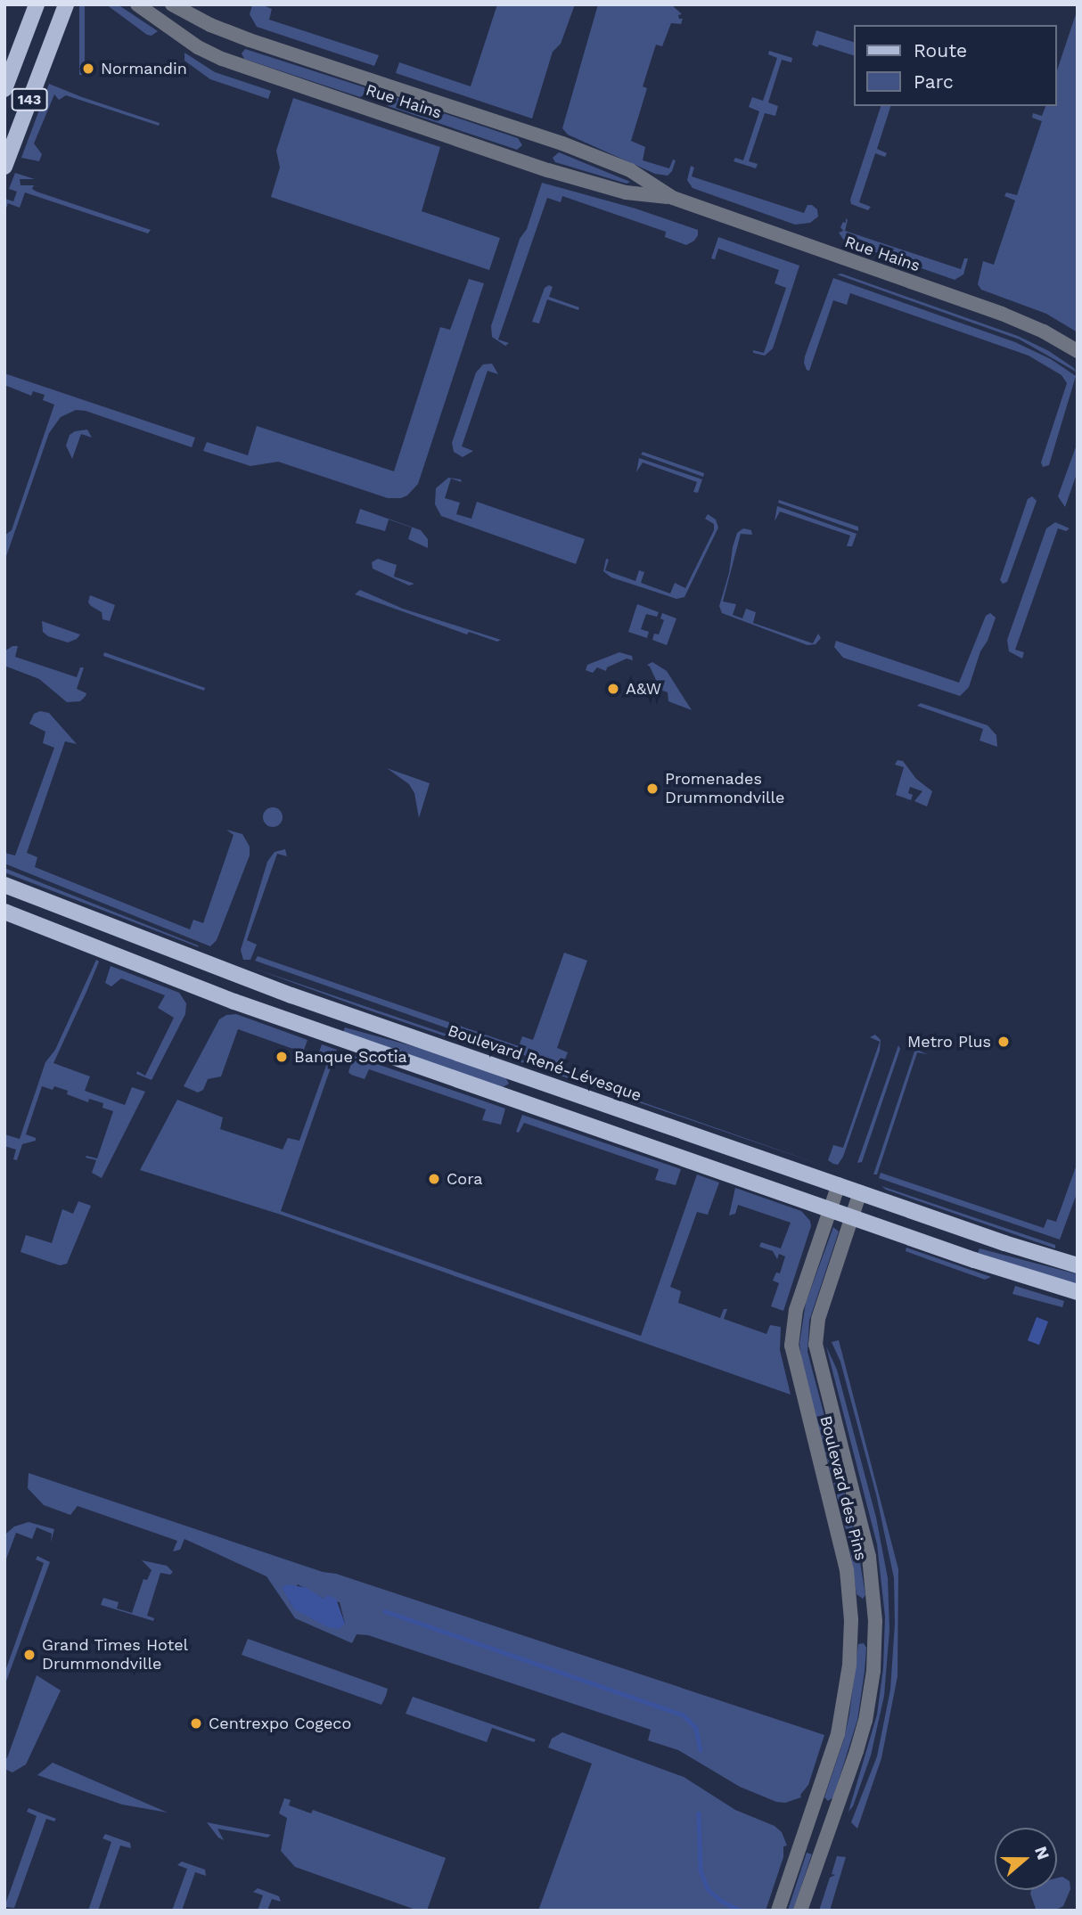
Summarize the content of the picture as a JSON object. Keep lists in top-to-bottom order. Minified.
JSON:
{"streets":{"main road":["143","Boulevard René-Lévesque"],"street":["Rue Hains","Boulevard des Pins"]},"crossings":[["Boulevard René-Lévesque","Boulevard des Pins"]],"places":["Normandin","A&W","Promenades Drummondville","Metro Plus","Banque Scotia","Cora","Grand Times Hotel Drummondville","Centrexpo Cogeco"],"legend":["Route","Parc"],"north":"right"}
